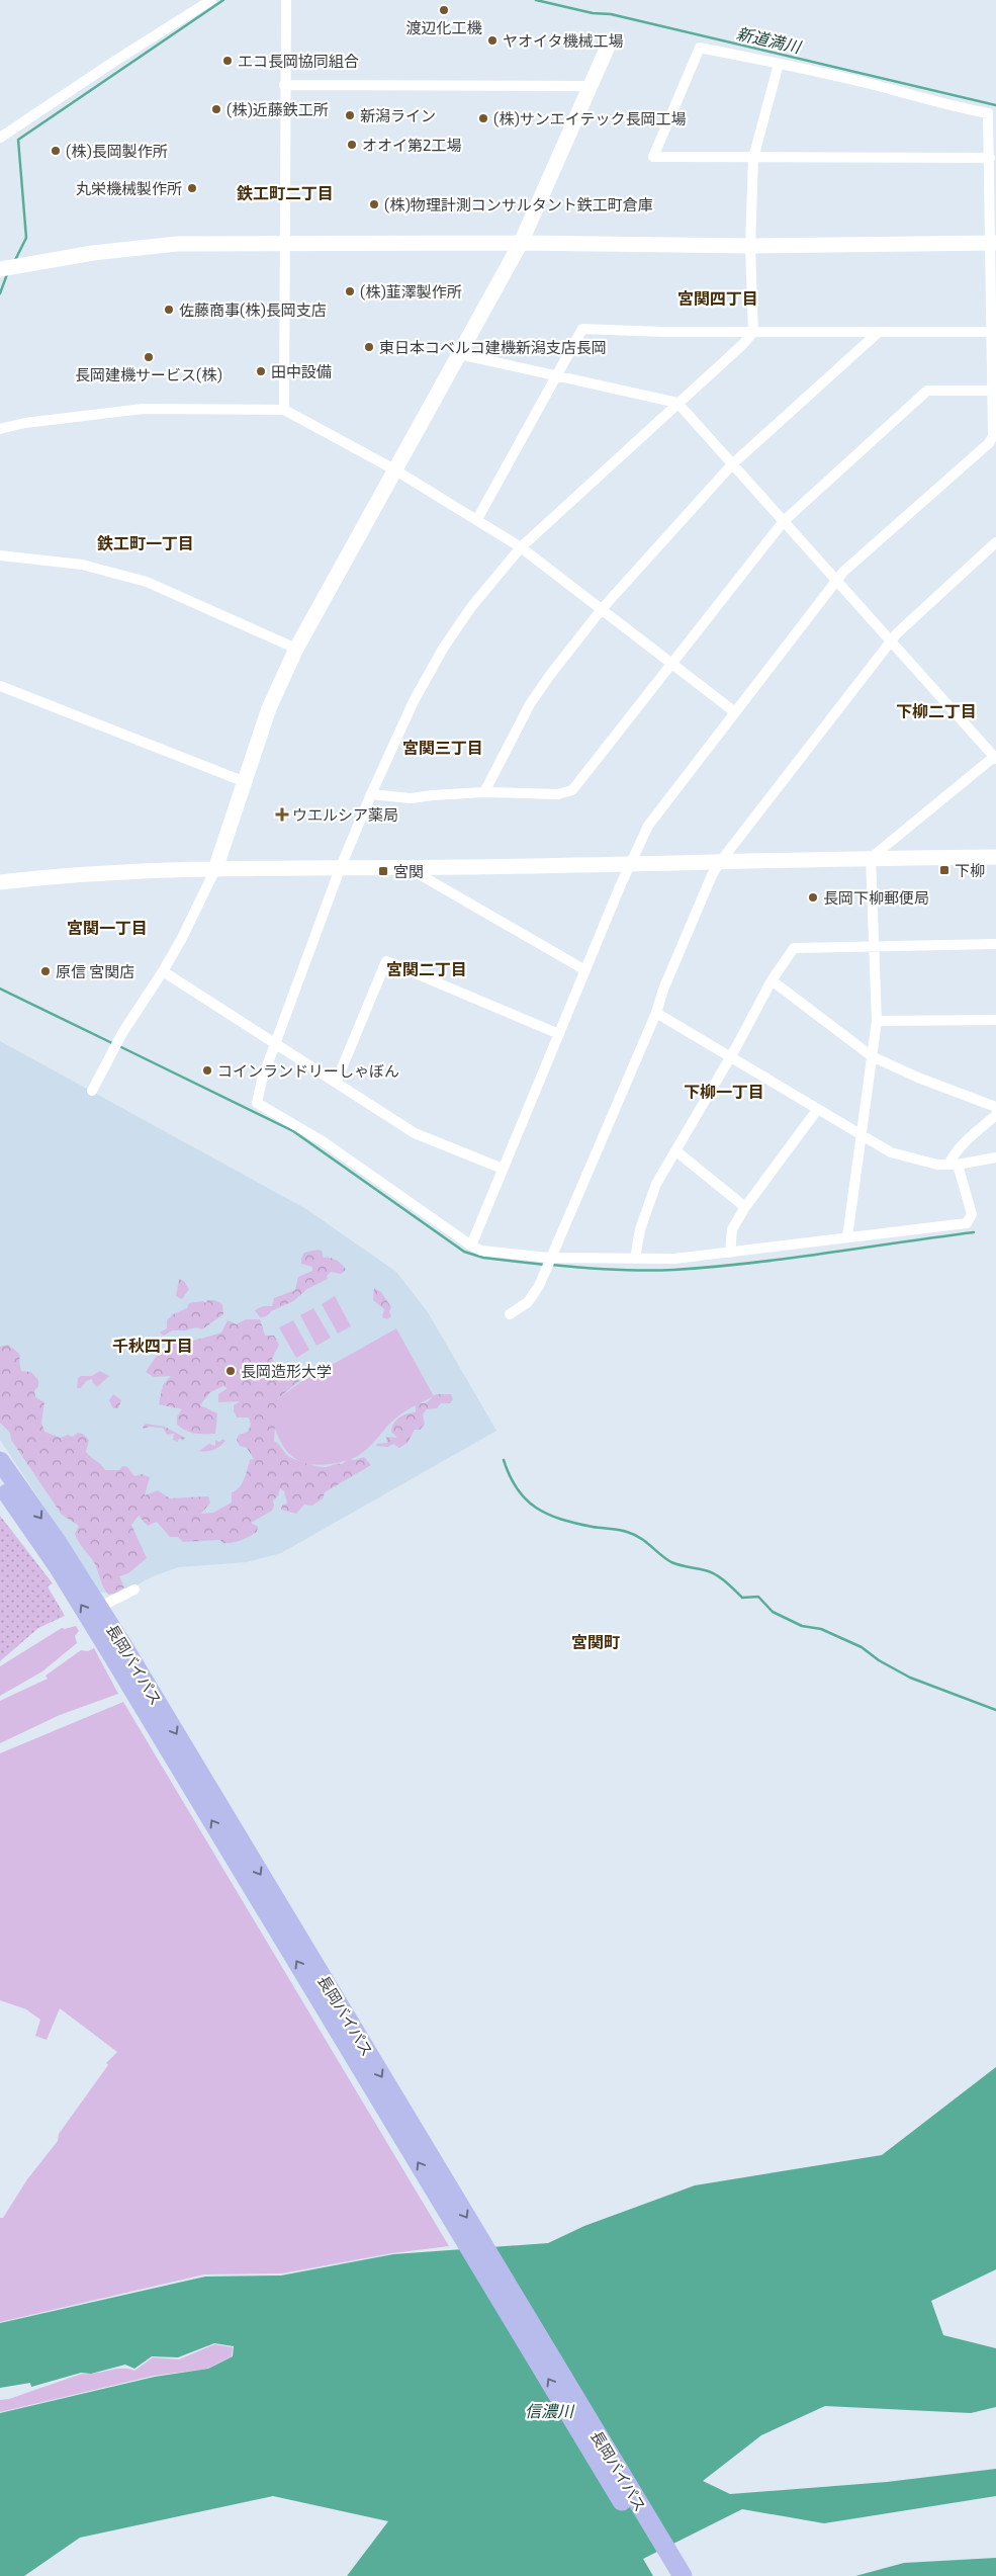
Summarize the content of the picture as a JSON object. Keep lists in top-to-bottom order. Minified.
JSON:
{"streets":{"highway":["長岡バイパス"]},"districts":["鉄工町二丁目","宮関四丁目","鉄工町一丁目","下柳二丁目","宮関三丁目","宮関一丁目","宮関二丁目","下柳一丁目","千秋四丁目","宮関町"],"water":["新道満川","信濃川"],"places":{"other":["渡辺化工機","ヤオイタ機械工場","エコ長岡協同組合","(株)近藤鉄工所","新潟ライン","(株)サンエイテック長岡工場","オオイ第2工場","(株)長岡製作所","丸栄機械製作所","(株)物理計測コンサルタント鉄工町倉庫","(株)韮澤製作所","佐藤商事(株)長岡支店","東日本コベルコ建機新潟支店長岡","長岡建機サービス(株)","田中設備","長岡下柳郵便局","原信 宮関店","コインランドリーしゃぼん","長岡造形大学"],"health":["ウエルシア薬局"],"transit":["下柳","宮関"]}}
